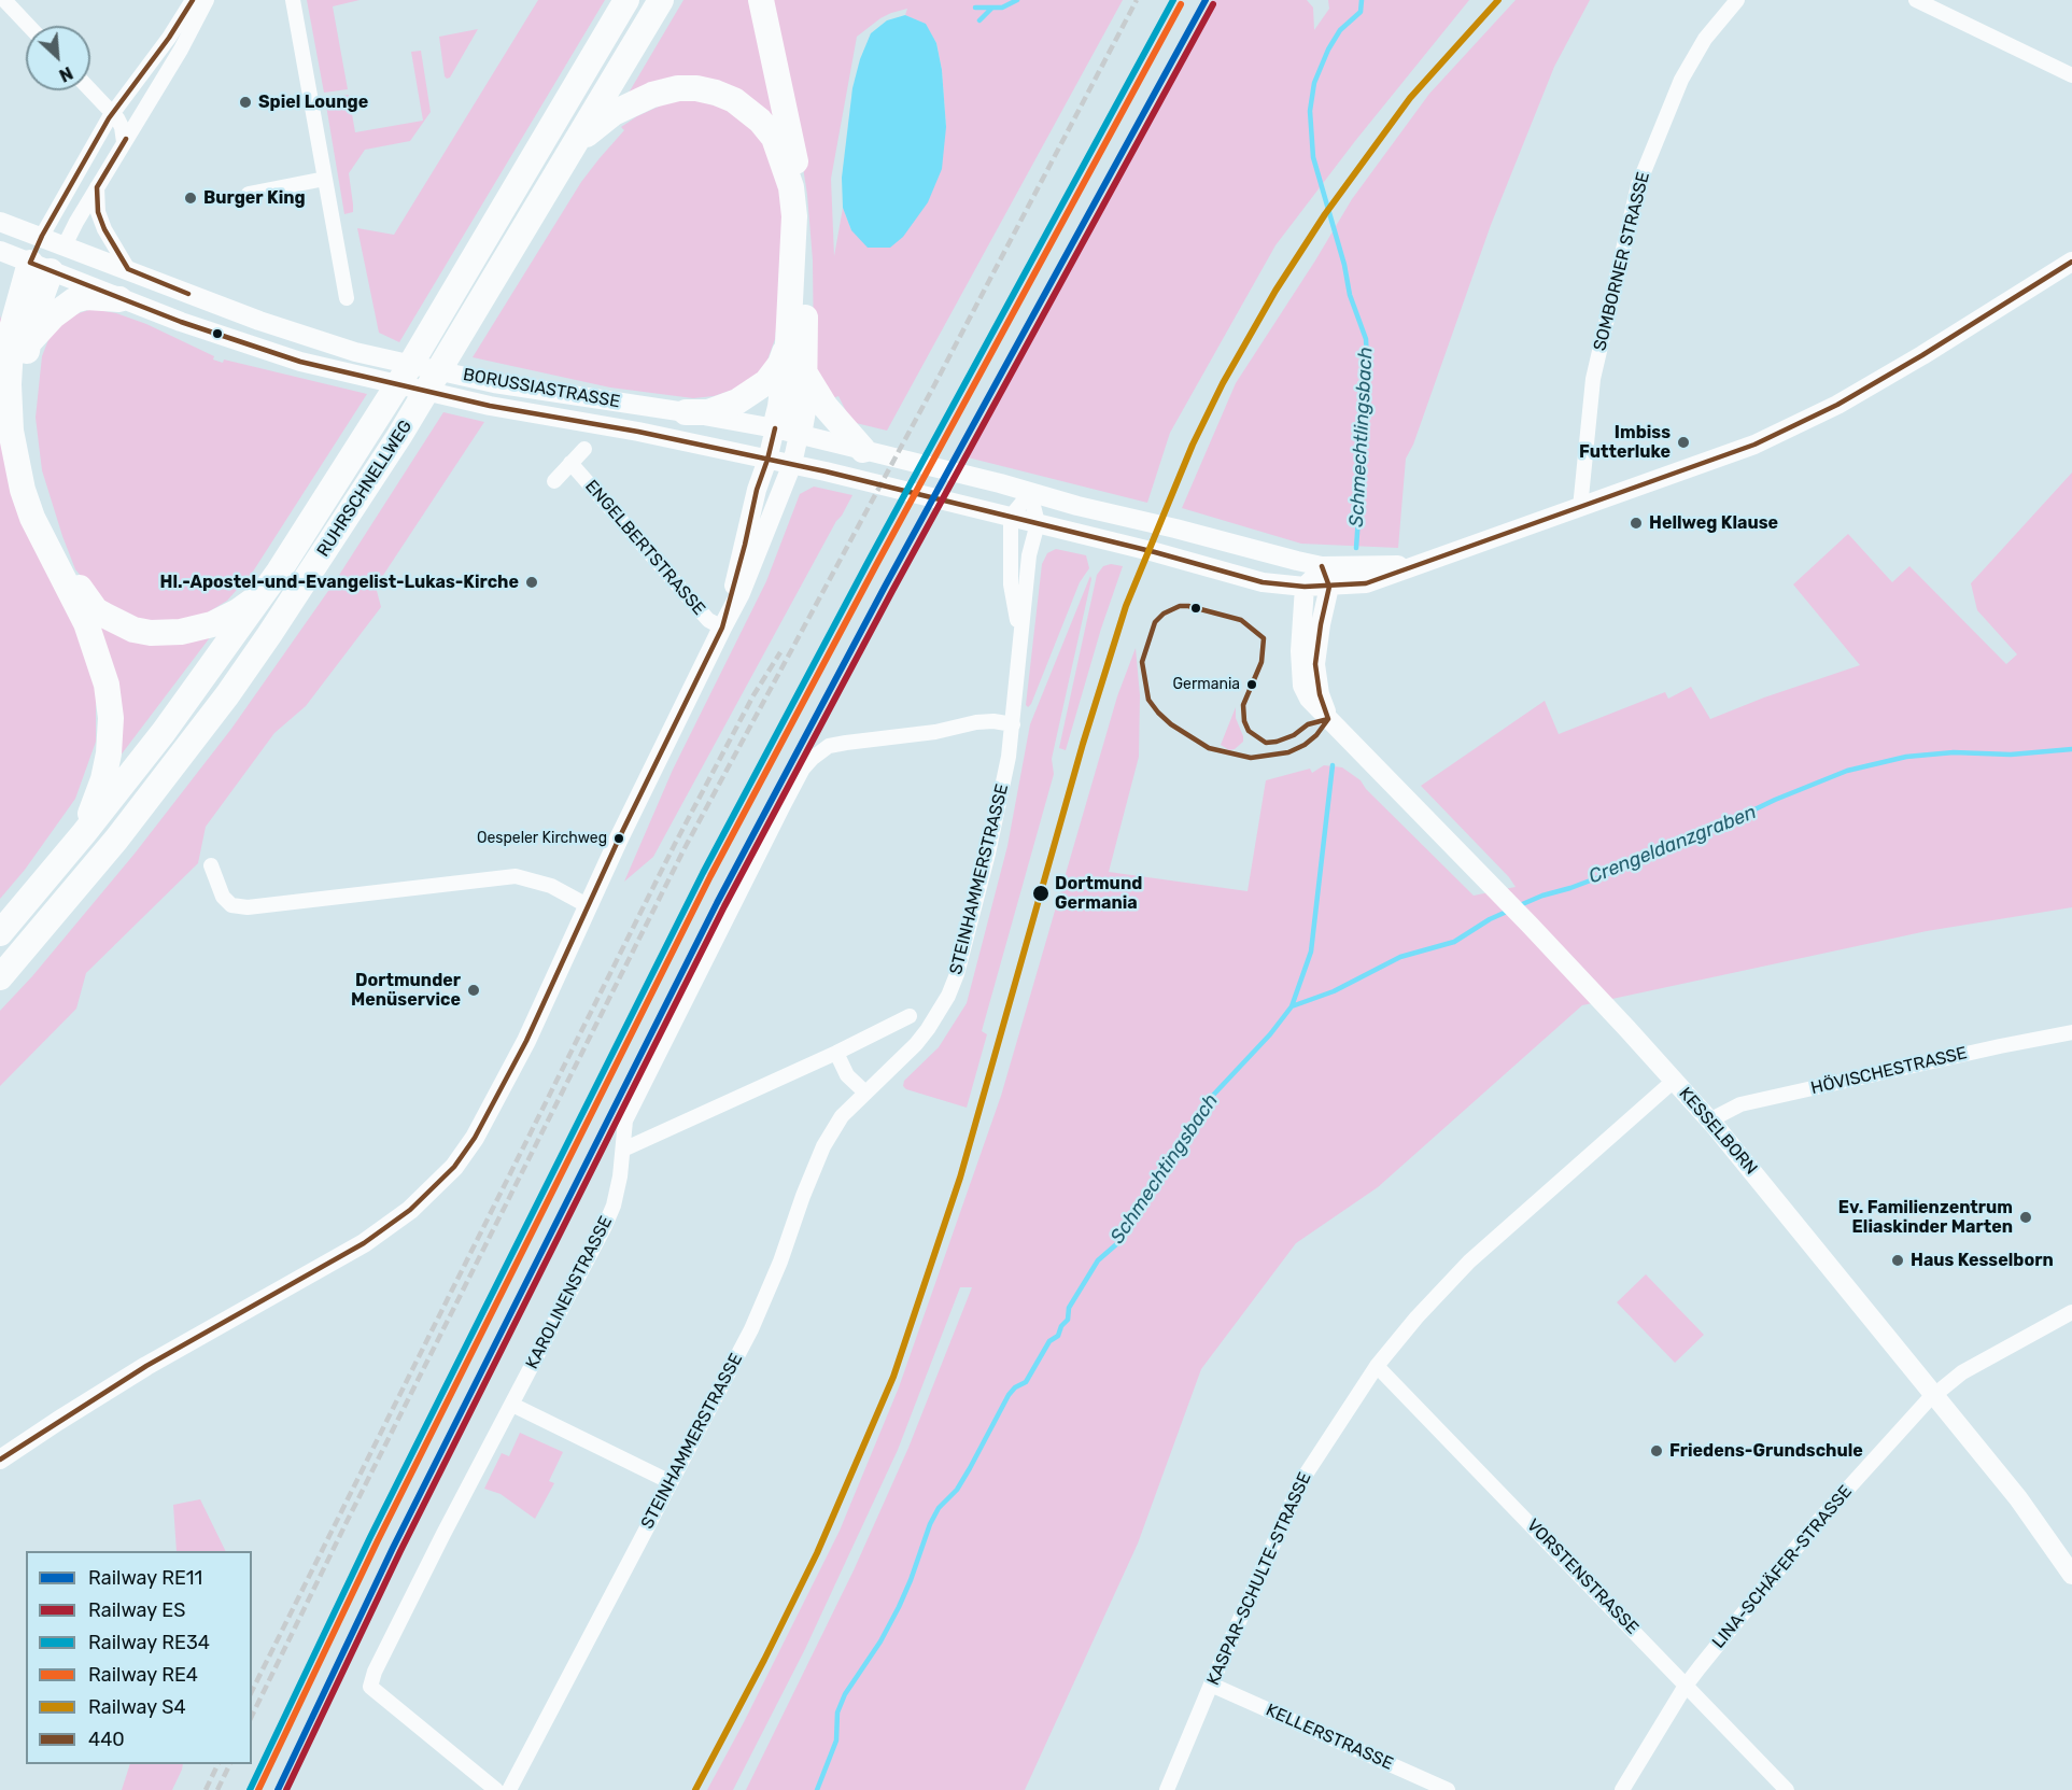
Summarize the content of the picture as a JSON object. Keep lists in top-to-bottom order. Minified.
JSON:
{"streets":{"highway":["RUHRSCHNELLWEG"],"main road":["BORUSSIASTRASSE","KESSELBORN"],"street":["SOMBORNER STRASSE","ENGELBERTSTRASSE","STEINHAMMERSTRASSE","HÖVISCHESTRASSE","KAROLINENSTRASSE","LINA-SCHÄFER-STRASSE","VORSTENSTRASSE","KASPAR-SCHULTE-STRASSE","KELLERSTRASSE"]},"crossings":[["BORUSSIASTRASSE","STEINHAMMERSTRASSE"],["BORUSSIASTRASSE","KESSELBORN"],["STEINHAMMERSTRASSE","KAROLINENSTRASSE"],["HÖVISCHESTRASSE","KESSELBORN"],["KESSELBORN","LINA-SCHÄFER-STRASSE"],["KESSELBORN","KASPAR-SCHULTE-STRASSE"],["LINA-SCHÄFER-STRASSE","VORSTENSTRASSE"],["VORSTENSTRASSE","KASPAR-SCHULTE-STRASSE"],["KASPAR-SCHULTE-STRASSE","KELLERSTRASSE"]],"water":["Schmechtlingsbach","Crengeldanzgraben","Schmechtingsbach"],"places":["Spiel Lounge","Burger King","Imbiss Futterluke","Hellweg Klause","Hl.-Apostel-und-Evangelist-Lukas-Kirche","Germania","Oespeler Kirchweg","Dortmund Germania","Dortmunder Menüservice","Ev. Familienzentrum Eliaskinder Marten","Haus Kesselborn","Friedens-Grundschule"],"lines":["rail line RE11","rail line RE34","rail line S4","transit line 440","rail line ES","rail line RE4"],"legend":["Railway RE11","Railway ES","Railway RE34","Railway RE4","Railway S4","440"],"north":"bottom right"}
